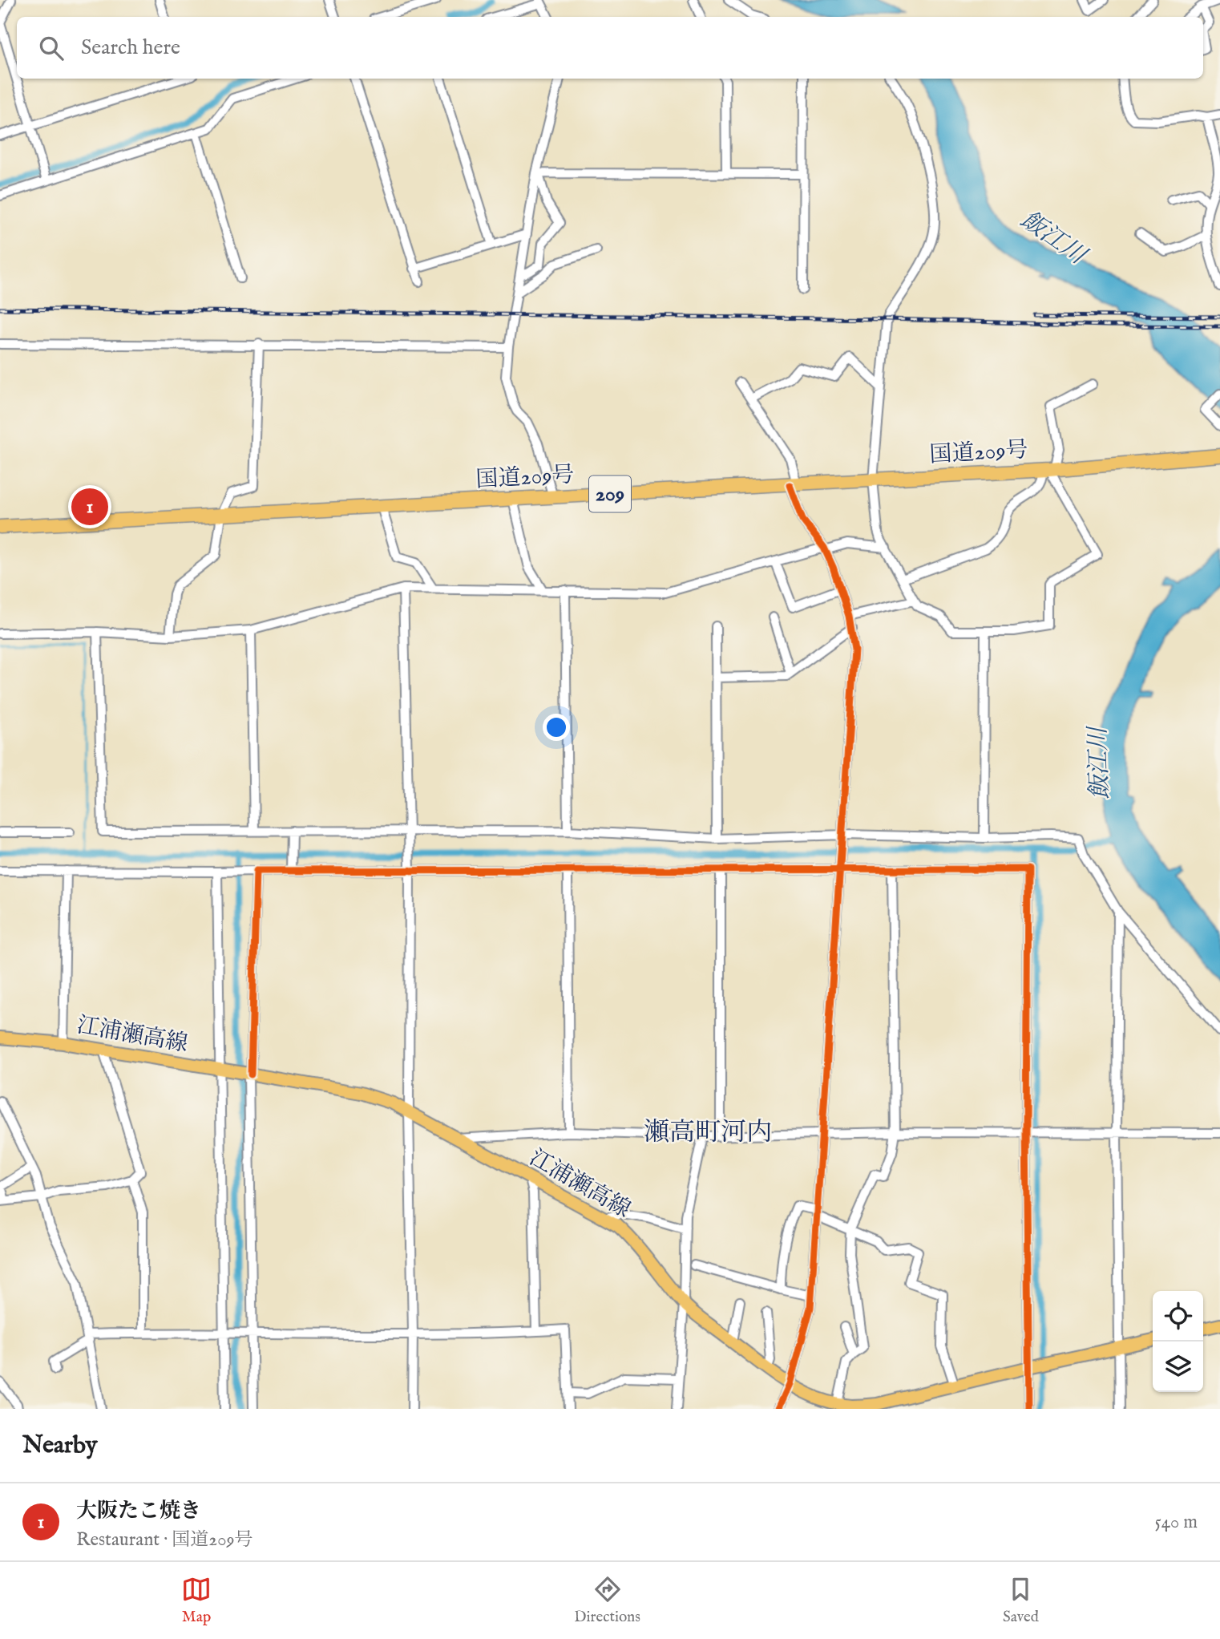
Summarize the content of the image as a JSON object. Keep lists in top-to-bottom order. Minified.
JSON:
{"streets":{"highway":["国道209号","209"],"main road":["江浦瀬高線"]},"districts":["瀬高町河内"],"water":["飯江川"],"page":{"search":"Search here","pins":"1","heading":"Nearby","list":[{"mark":"1","name":"大阪たこ焼き","note":"Restaurant · 国道209号","value":"540 m"}],"nav":["Map","Directions","Saved"]}}
